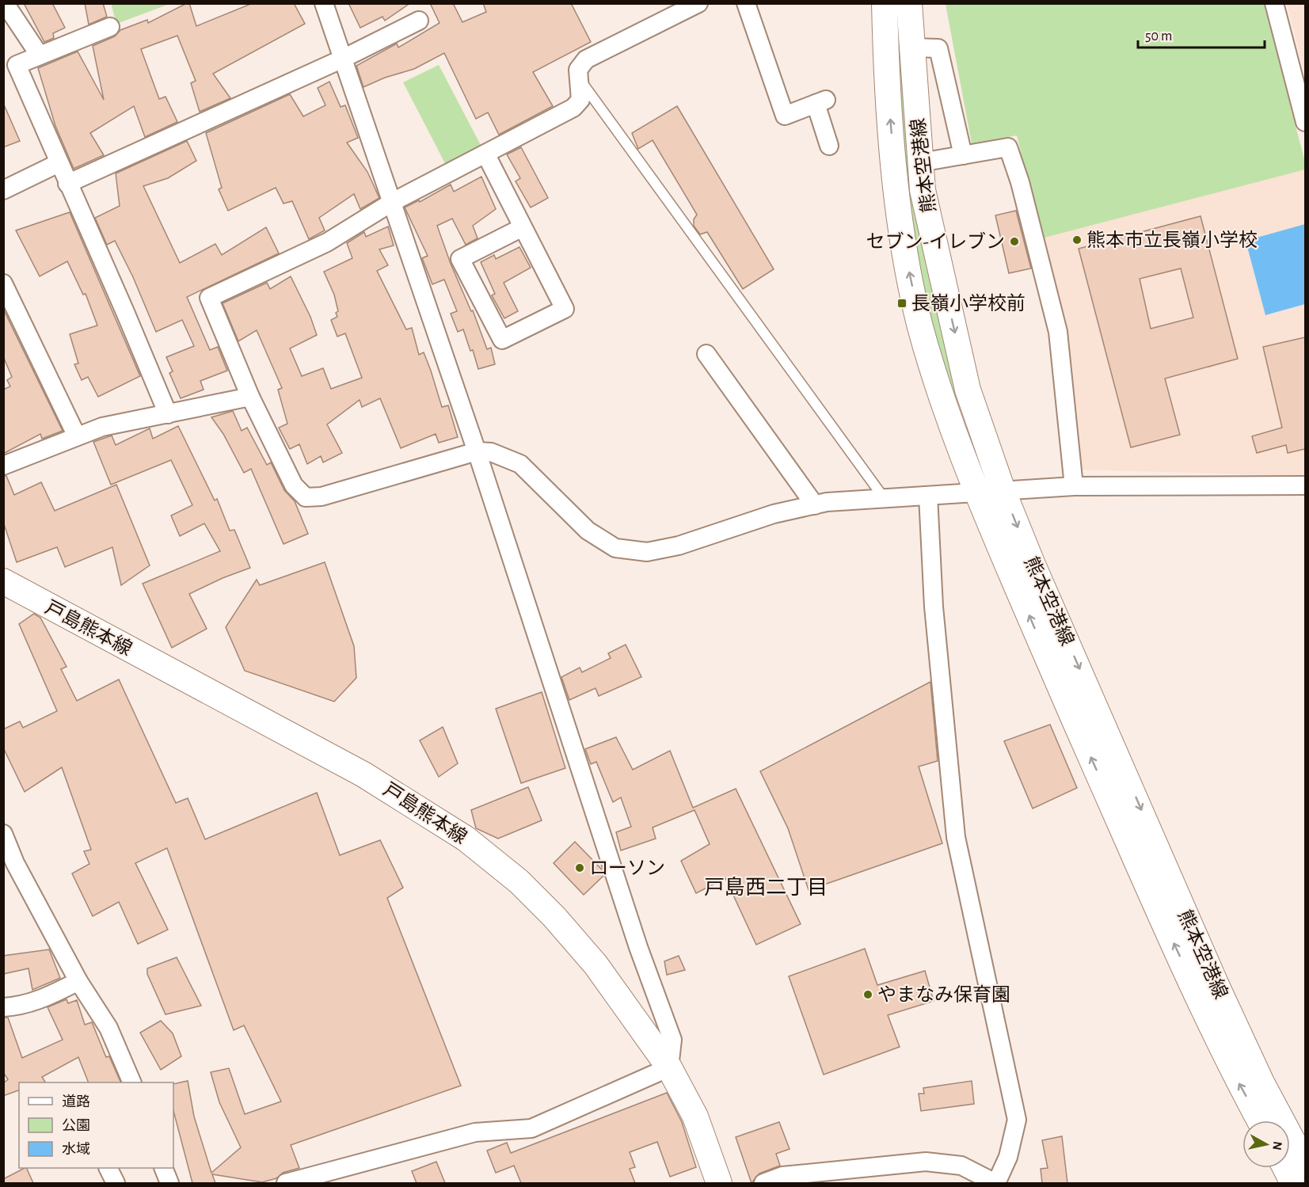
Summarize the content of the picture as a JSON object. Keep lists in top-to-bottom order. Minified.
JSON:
{"streets":{"main road":["熊本空港線","戸島熊本線"]},"districts":["戸島西二丁目"],"places":{"other":["熊本市立長嶺小学校","セブン-イレブン","ローソン","やまなみ保育園"],"transit":["長嶺小学校前"]},"legend":["道路","公園","水域"],"scale_bar":"50 m","north":"right"}
